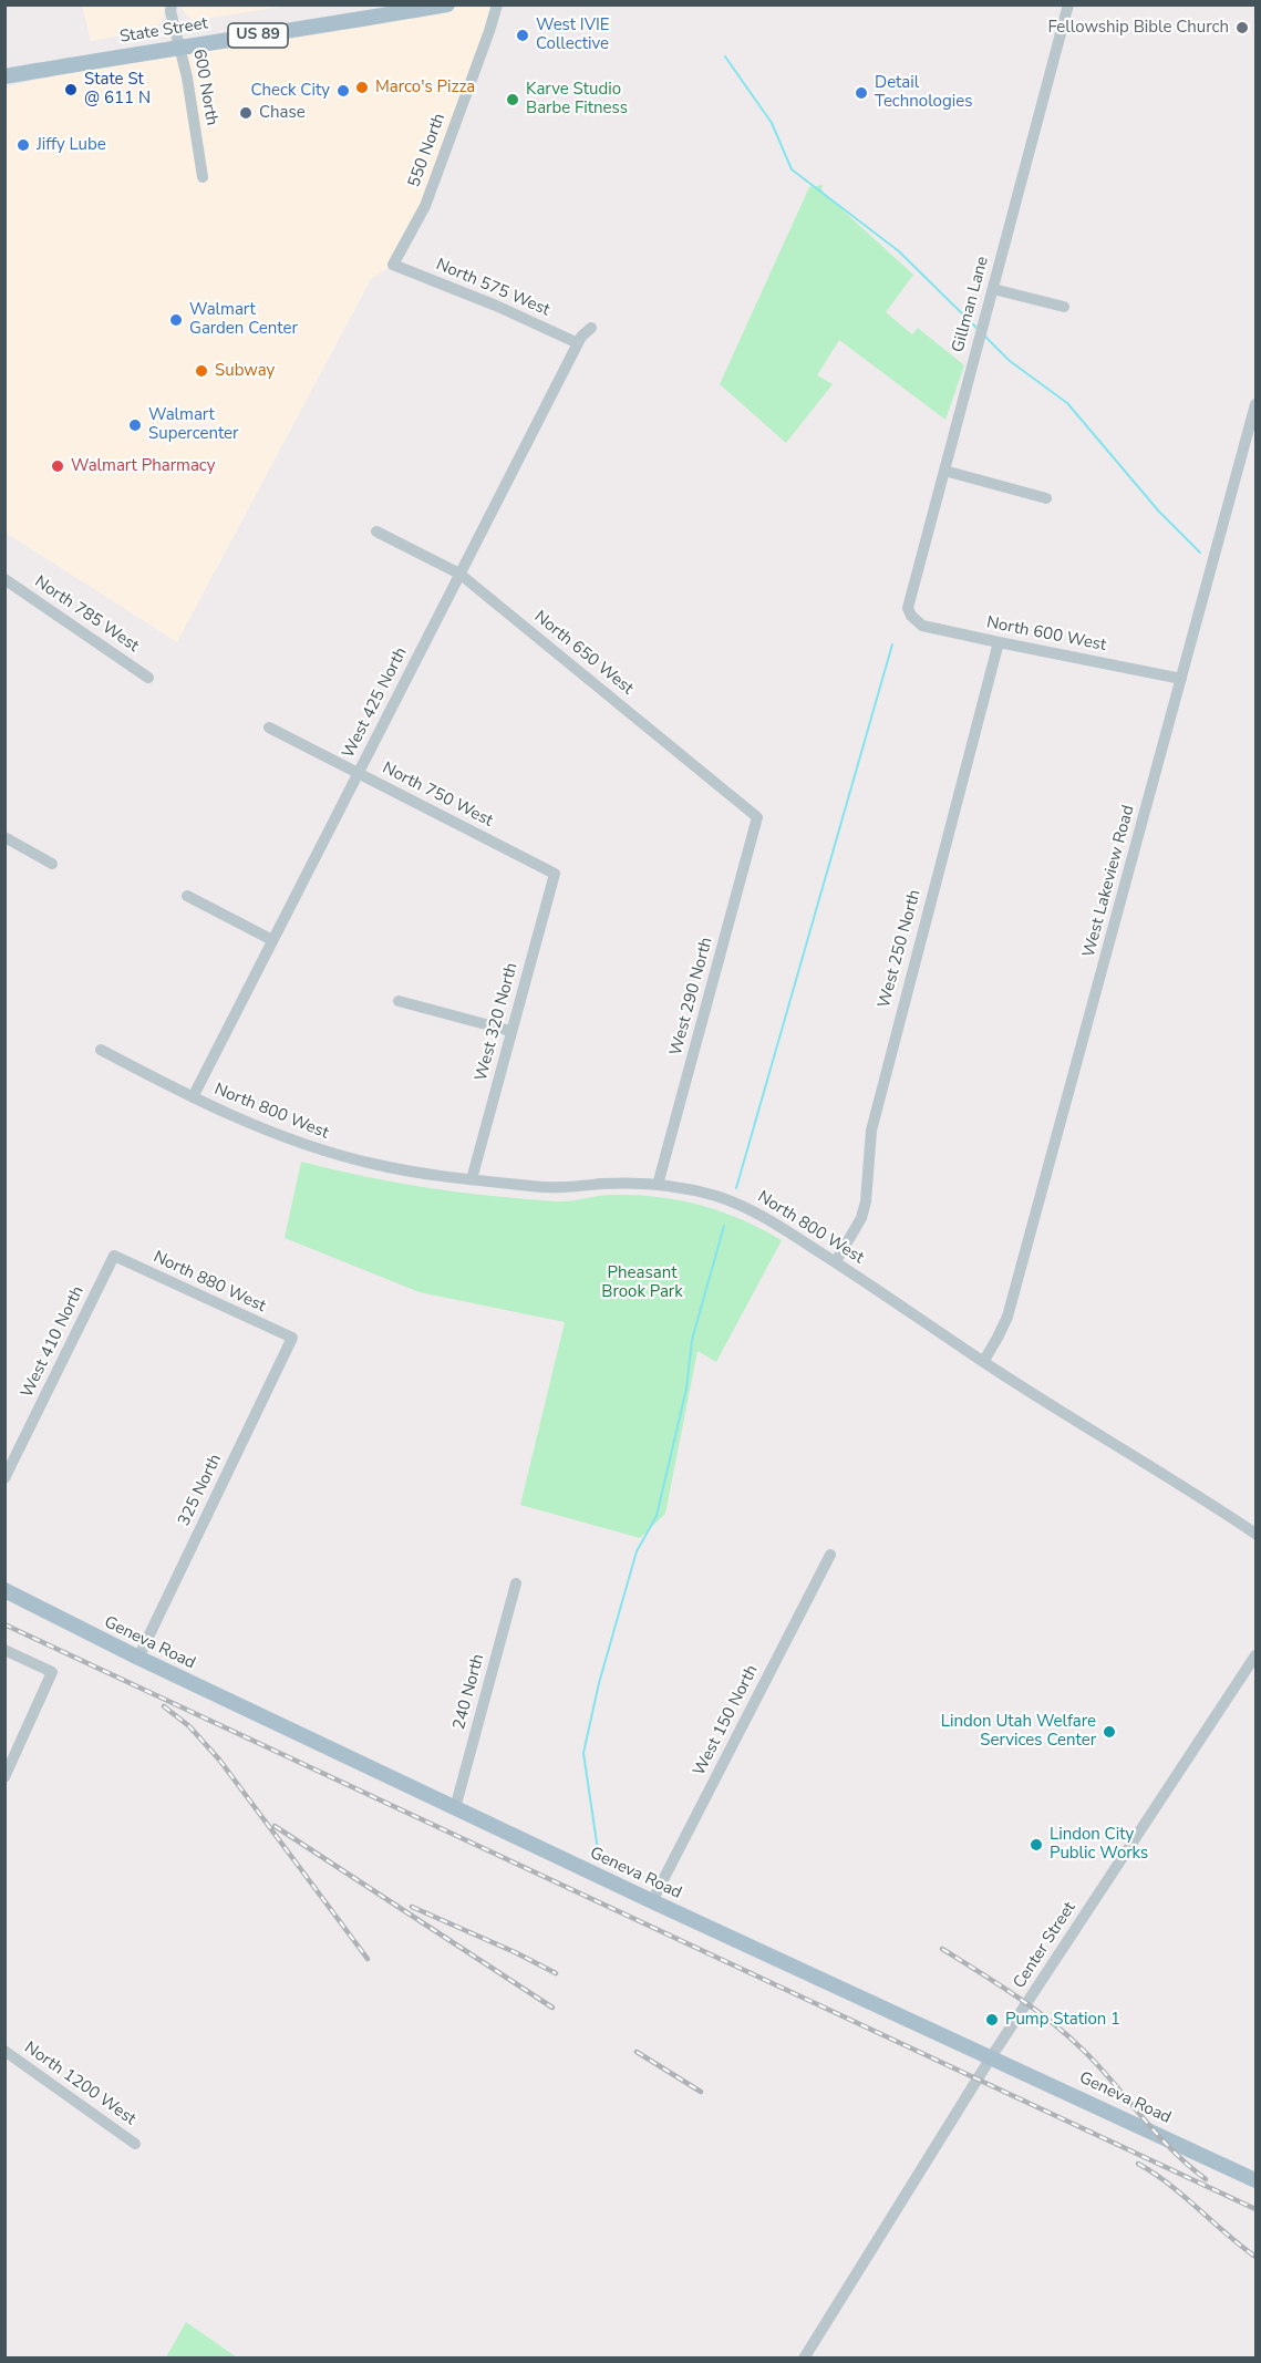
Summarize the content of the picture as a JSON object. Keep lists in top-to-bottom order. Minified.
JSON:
{"streets":{"main road":["State Street","US 89","Geneva Road"],"street":["600 North","550 North","North 575 West","Gillman Lane","North 785 West","North 600 West","North 650 West","West 425 North","North 750 West","West Lakeview Road","West 250 North","West 290 North","West 320 North","North 800 West","North 880 West","West 410 North","325 North","240 North","West 150 North","Center Street","North 1200 West"]},"crossings":[["State Street","600 North"],["550 North","North 575 West"],["North 575 West","West 425 North"],["Gillman Lane","North 600 West"],["North 600 West","West Lakeview Road"],["North 600 West","West 250 North"],["North 650 West","West 425 North"],["North 650 West","West 290 North"],["West 425 North","North 750 West"],["West 425 North","North 800 West"],["North 750 West","West 320 North"],["West Lakeview Road","North 800 West"],["West 250 North","North 800 West"],["West 290 North","North 800 West"],["West 320 North","North 800 West"],["North 880 West","West 410 North"],["North 880 West","325 North"],["325 North","Geneva Road"],["Geneva Road","240 North"],["Geneva Road","West 150 North"],["Geneva Road","Center Street"]],"parks":["Pheasant Brook Park"],"places":["Fellowship Bible Church","West IVIE Collective","Marco's Pizza","State St @ 611 N","Check City","Detail Technologies","Karve Studio Barbe Fitness","Chase","Jiffy Lube","Walmart Garden Center","Subway","Walmart Supercenter","Walmart Pharmacy","Lindon Utah Welfare Services Center","Lindon City Public Works","Pump Station 1"]}
